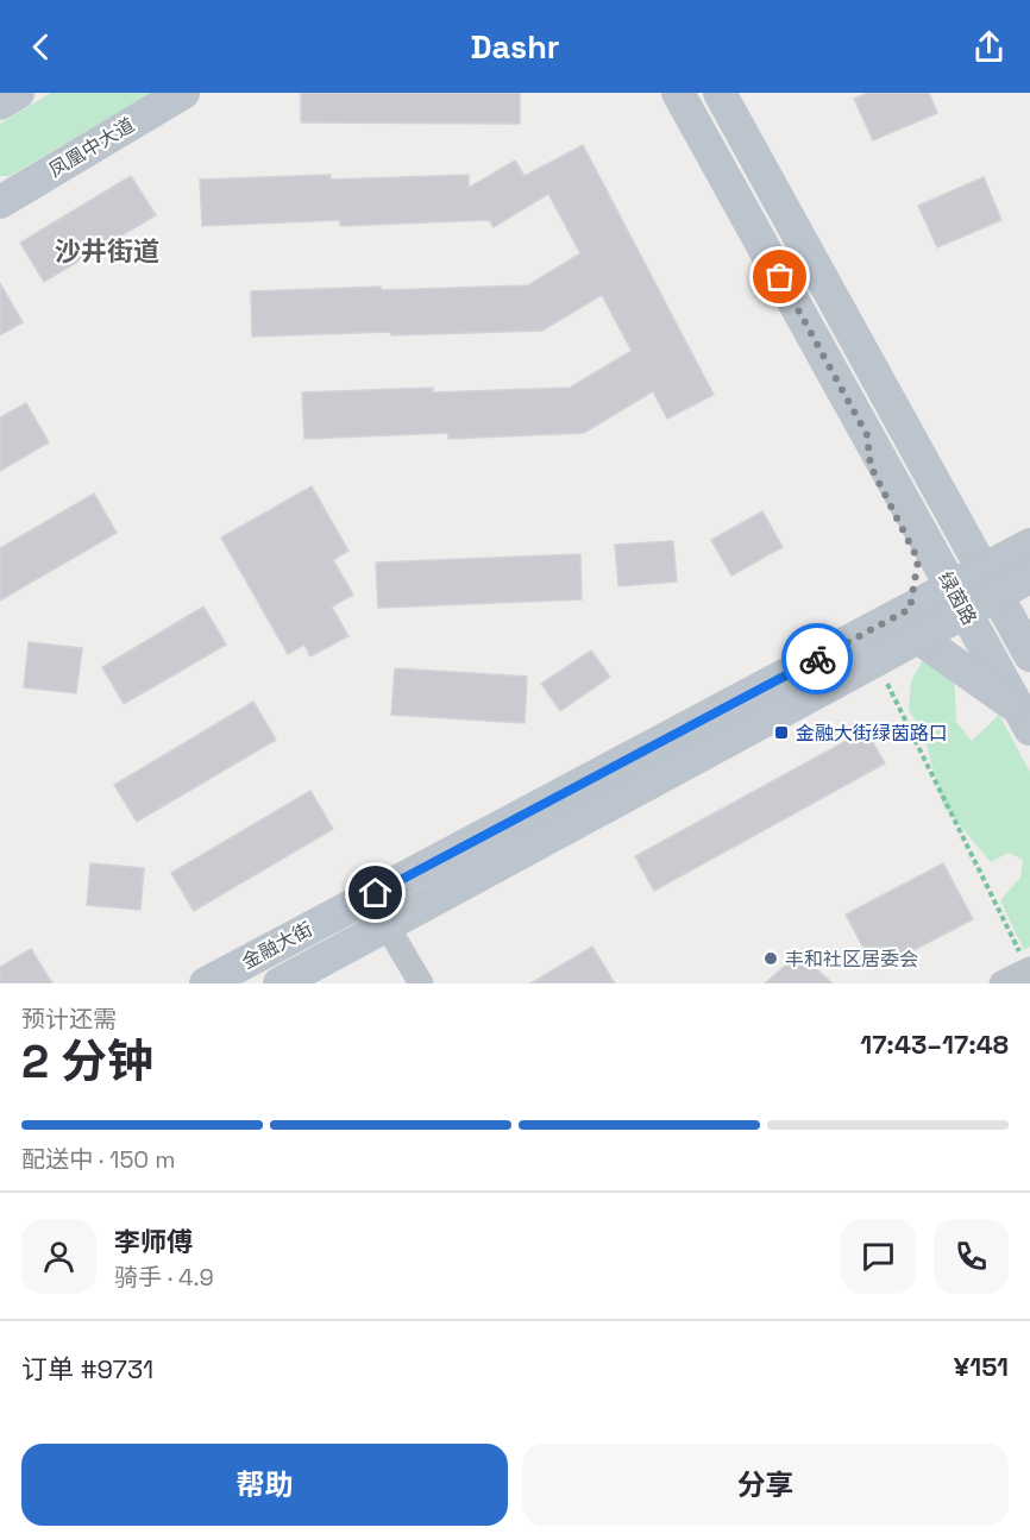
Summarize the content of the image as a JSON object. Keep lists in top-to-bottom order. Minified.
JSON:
{"streets":{"main road":["凤凰中大道","绿茵路","金融大街"]},"crossings":[["绿茵路","金融大街"]],"districts":["沙井街道"],"places":{"transit":["金融大街绿茵路口"],"other":["丰和社区居委会"]},"page":{"header":"Dashr","heading":["2 分钟","预计还需","17:43–17:48"],"panel":["李师傅","骑手 · 4.9","订单 #9731","¥151"],"bar":"配送中 · 150 m","buttons":["帮助","分享"]}}
